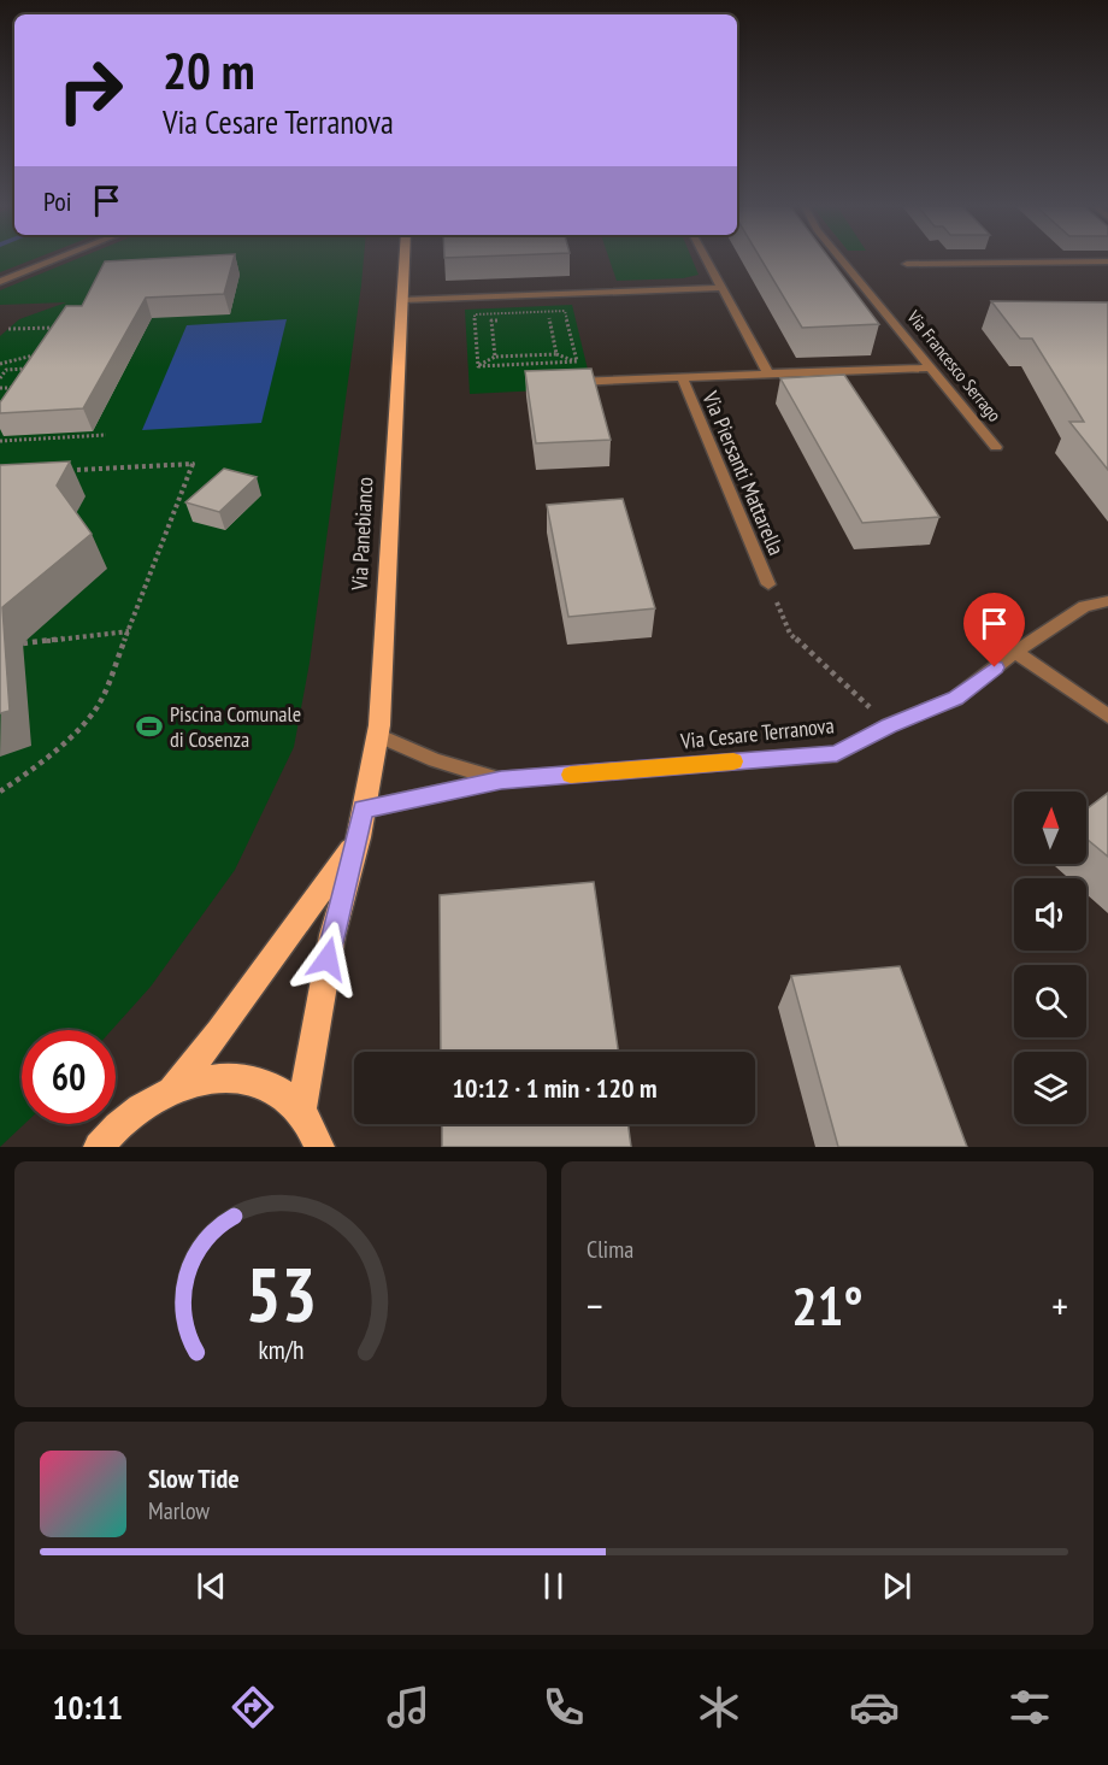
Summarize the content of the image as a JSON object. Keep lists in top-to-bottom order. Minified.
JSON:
{"streets":{"main road":["Via Panebianco"],"street":["Via Francesco Serrago","Via Piersanti Mattarella","Via Cesare Terranova"]},"crossings":[["Via Panebianco","Via Cesare Terranova"]],"places":{"sports":["Piscina Comunale di Cosenza"]},"north":"top","page":{"turn":["20 m","Via Cesare Terranova"],"then":"Poi","limit":"60","trip":"10:12 · 1 min · 120 m","tile":"Clima","heat":["−","21°","+"],"song":["Slow Tide","Marlow"],"tabs":"10:11","gauge":["53","km/h"]}}
